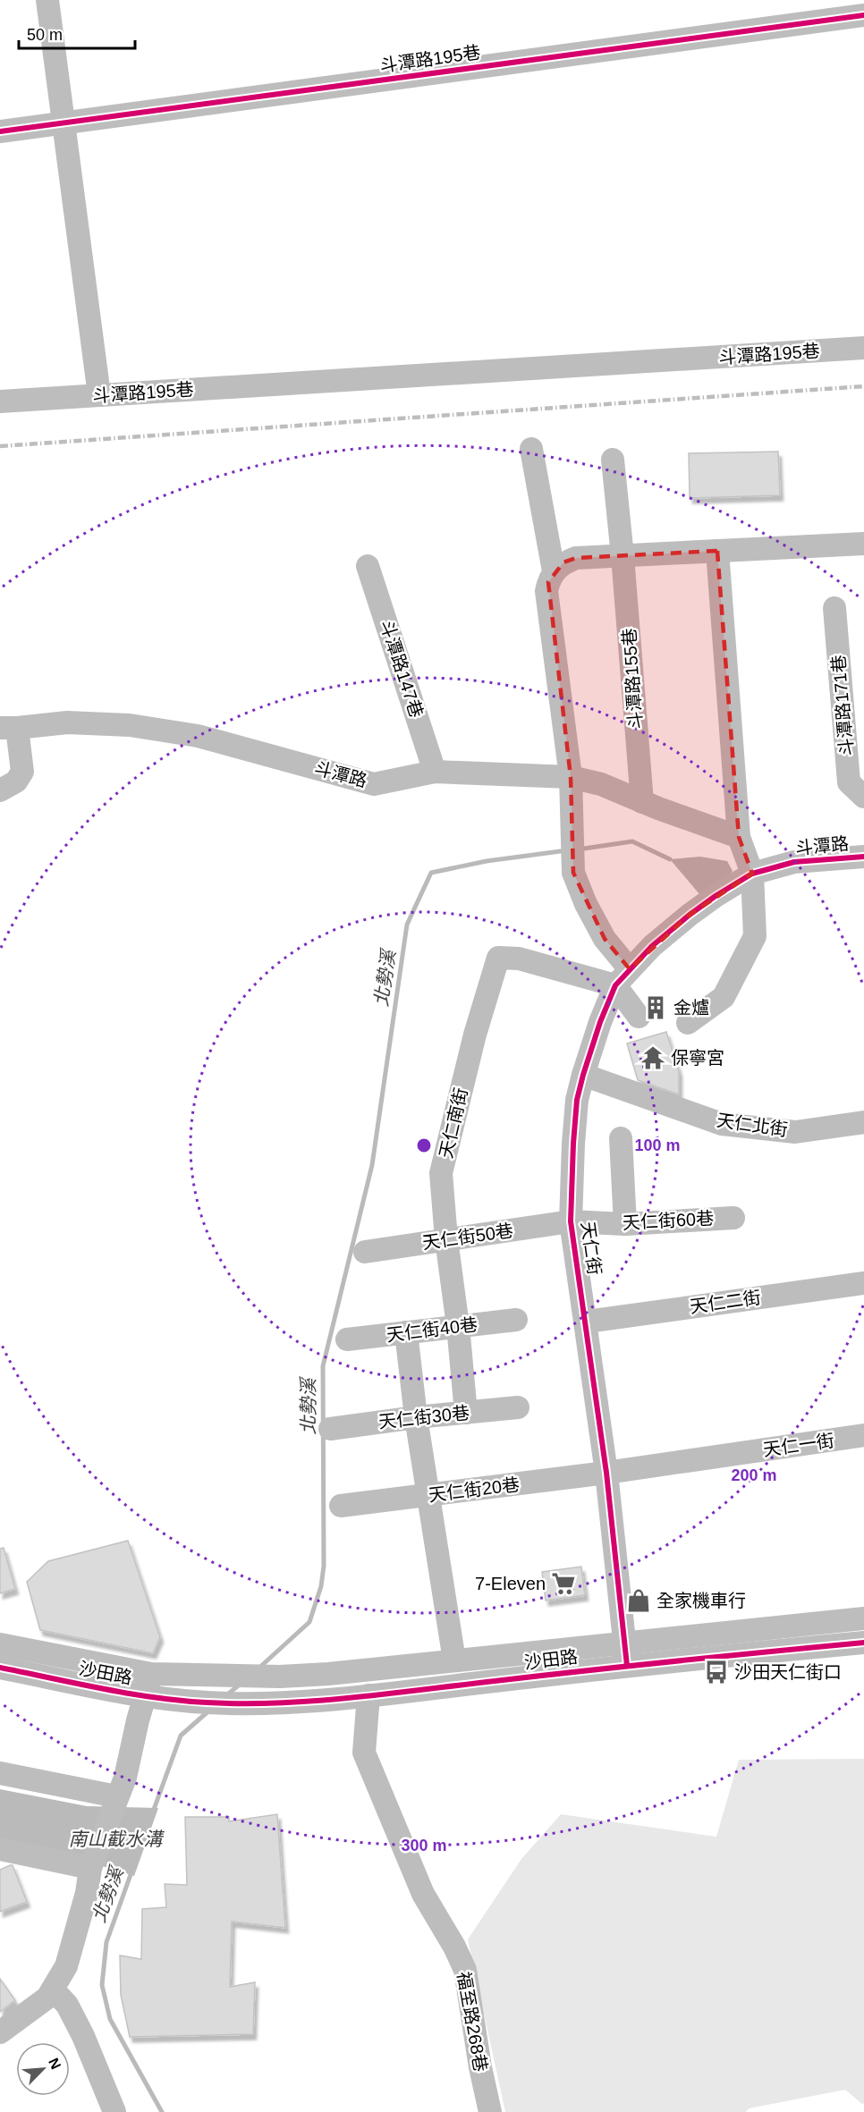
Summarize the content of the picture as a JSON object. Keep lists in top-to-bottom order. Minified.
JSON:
{"streets":{"street":["斗潭路195巷","斗潭路147巷","斗潭路155巷","斗潭路171巷","斗潭路","天仁南街","天仁北街","天仁街60巷","天仁街50巷","天仁街","天仁二街","天仁街40巷","天仁街30巷","天仁一街","天仁街20巷","沙田路","福至路268巷"]},"crossings":[["斗潭路147巷","斗潭路"],["斗潭路155巷","斗潭路"],["斗潭路","天仁街"],["天仁南街","天仁街50巷"],["天仁南街","天仁街"],["天仁南街","天仁街40巷"],["天仁南街","天仁街30巷"],["天仁北街","天仁街"],["天仁街60巷","天仁街50巷"],["天仁街60巷","天仁街"],["天仁街50巷","天仁街"],["天仁街","天仁二街"],["天仁街","天仁一街"],["天仁街","天仁街20巷"],["天仁街","沙田路"],["天仁一街","天仁街20巷"],["沙田路","福至路268巷"]],"water":["北勢溪","南山截水溝"],"places":{"building":["金爐"],"temple":["保寧宮"],"supermarket":["7-Eleven"],"shop":["全家機車行"],"bus stop":["沙田天仁街口"]},"scale_bar":"50 m","north":"top right","rings":["100 m","200 m","300 m"]}
